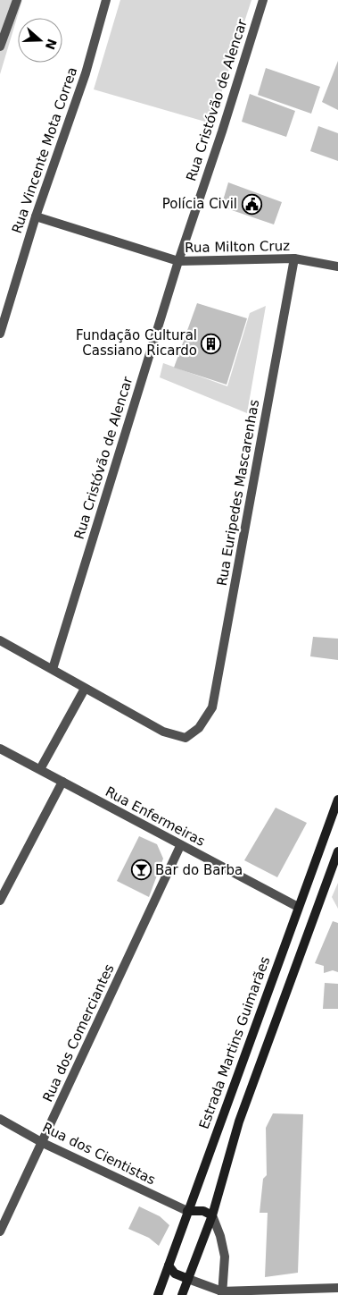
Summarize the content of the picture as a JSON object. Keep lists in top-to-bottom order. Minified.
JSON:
{"streets":{"main road":["Estrada Martins Guimarães"],"street":["Rua Cristóvão de Alencar","Rua Vincente Mota Correa","Rua Milton Cruz","Rua Euripedes Mascarenhas","Rua Enfermeiras","Rua dos Comerciantes","Rua dos Cientistas"]},"crossings":[["Rua Cristóvão de Alencar","Rua Milton Cruz"],["Rua Vincente Mota Correa","Rua Milton Cruz"],["Rua Milton Cruz","Rua Euripedes Mascarenhas"],["Rua Enfermeiras","Rua dos Comerciantes"],["Rua Enfermeiras","Estrada Martins Guimarães"],["Rua dos Comerciantes","Rua dos Cientistas"],["Estrada Martins Guimarães","Rua dos Cientistas"]],"places":{"public building":["Polícia Civil"],"building":["Fundação Cultural Cassiano Ricardo"],"bar":["Bar do Barba"]},"north":"right"}
